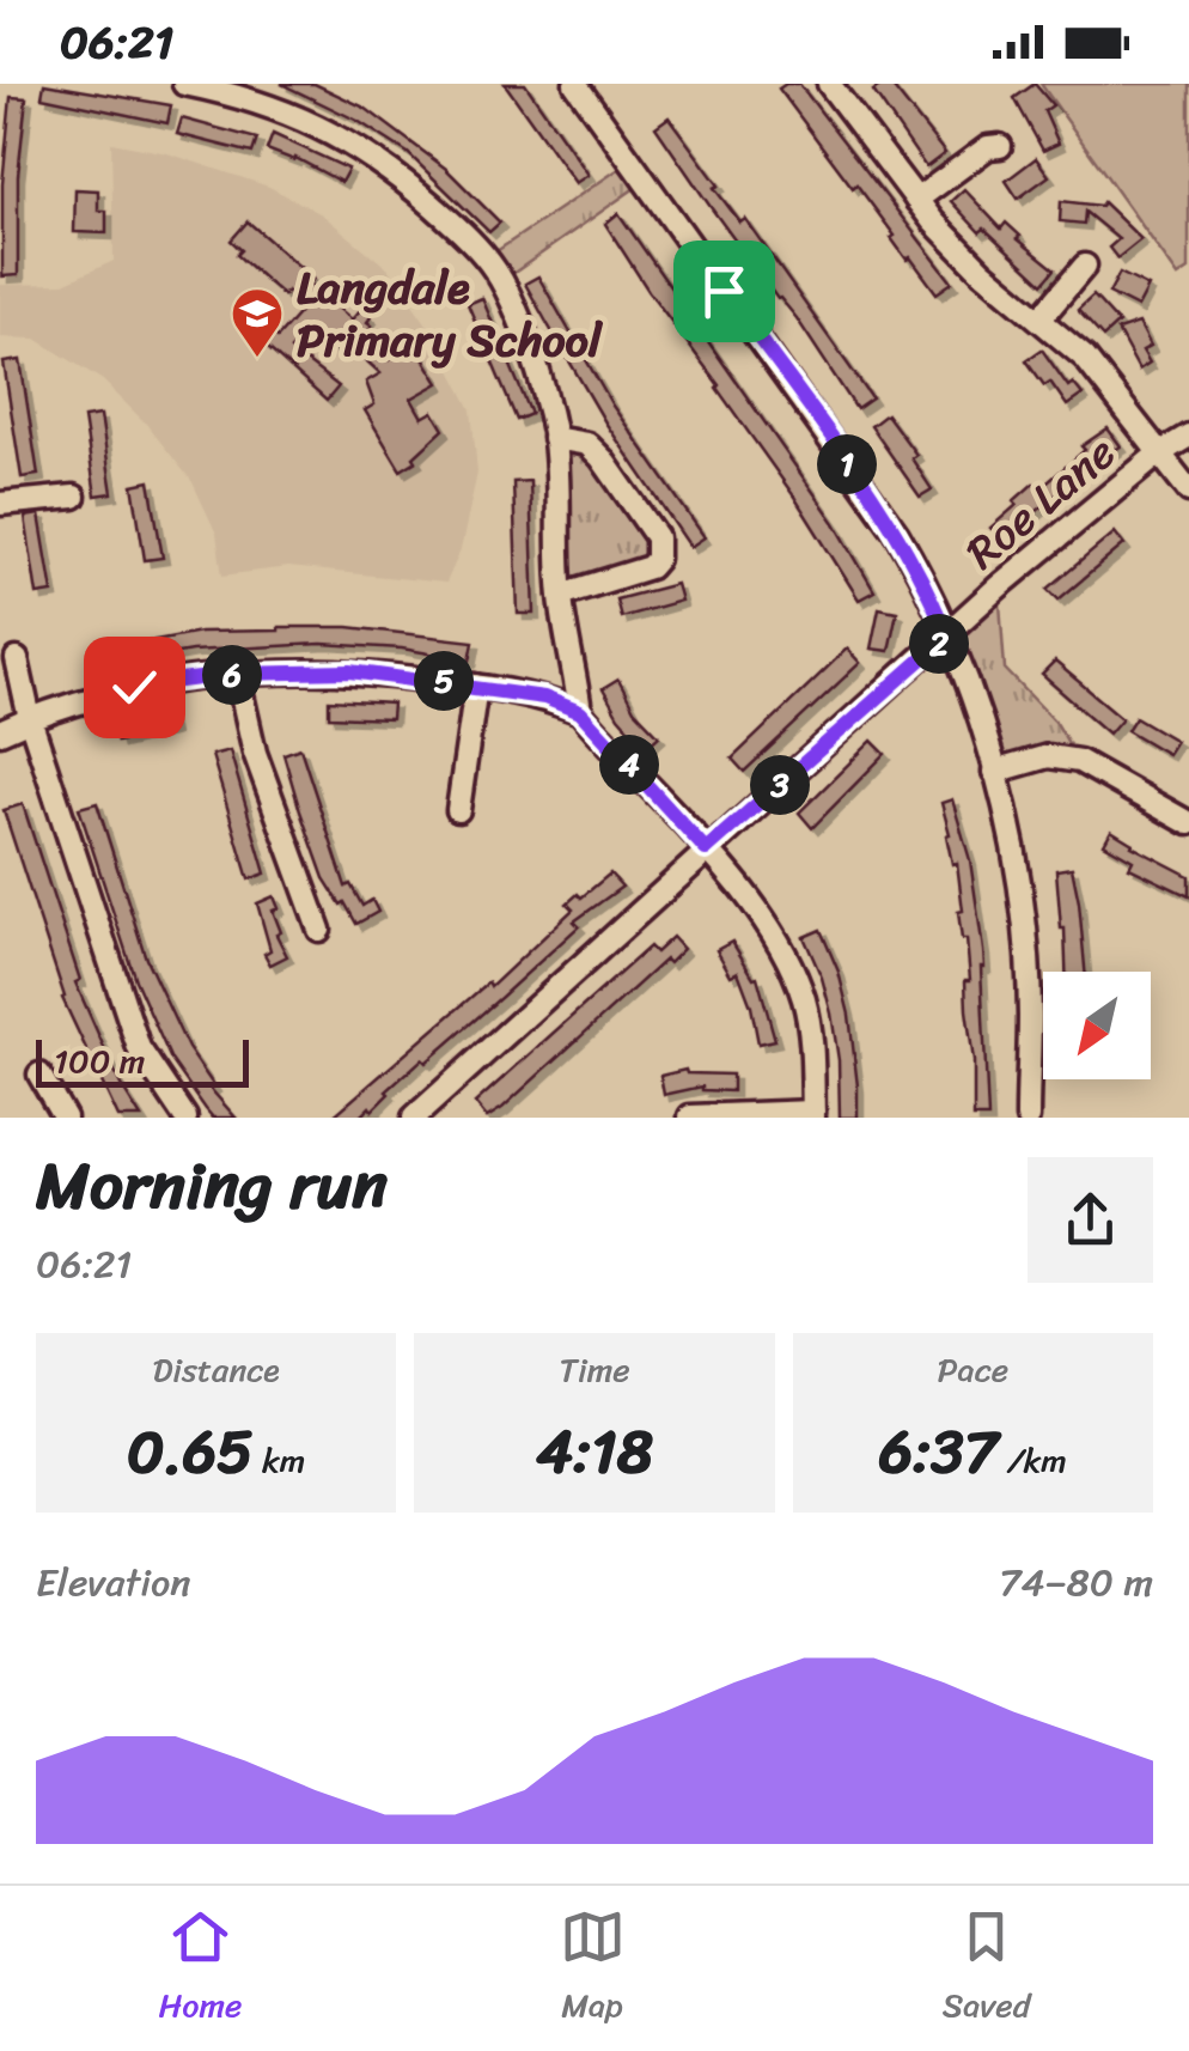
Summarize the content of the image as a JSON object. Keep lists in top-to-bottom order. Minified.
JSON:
{"streets":{"street":["Roe Lane"]},"places":{"school or university":["Langdale Primary School"]},"scale_bar":"100 m","north":"bottom left","page":{"status":"06:21","pins":["1","2","6","5","4","3"],"scale":"100 m","heading":["Morning run","06:21"],"stats":[["Distance","0.65 km"],["Time","4:18"],["Pace","6:37 /km"]],"chart":["Elevation","74–80 m"],"tabs":["Home","Map","Saved"]}}
